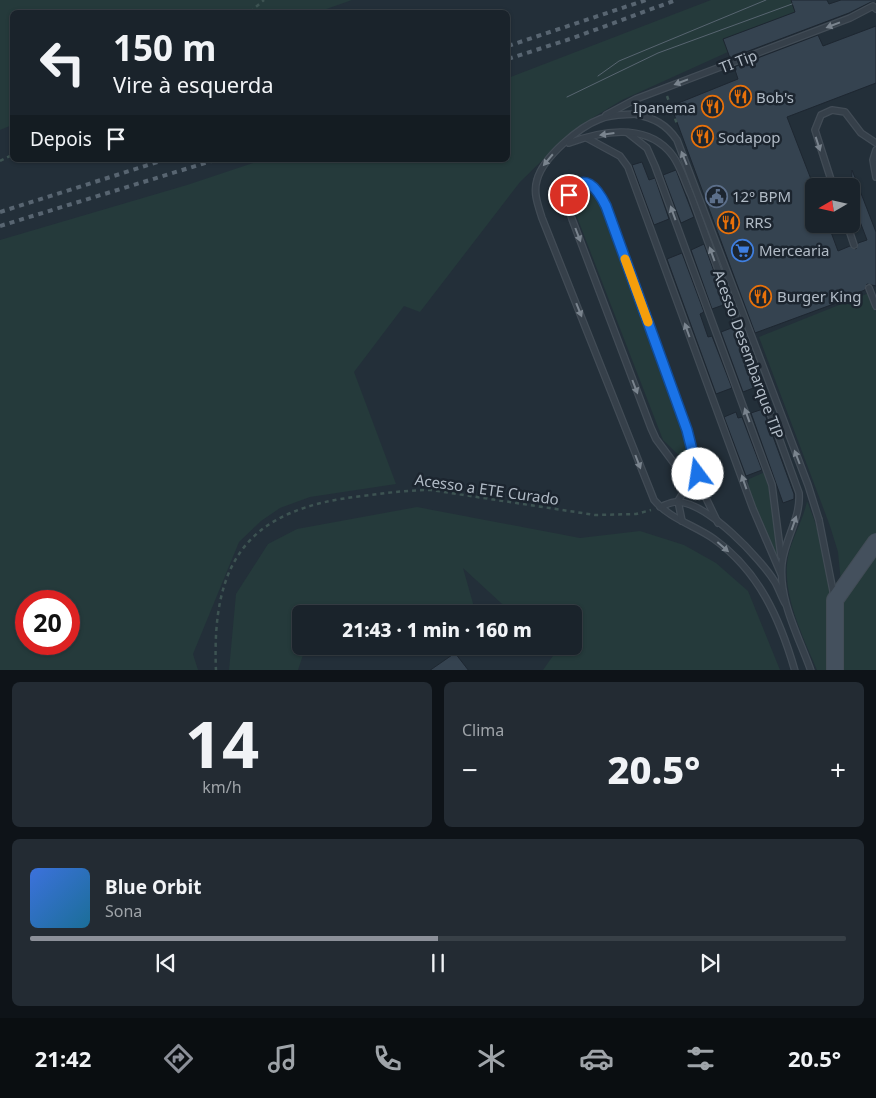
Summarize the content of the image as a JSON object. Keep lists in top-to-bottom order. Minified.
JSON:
{"streets":{"lane":["TI Tip","Acesso Desembarque TIP"],"path":["Acesso a ETE Curado"]},"one_way":["TI Tip"],"places":{"restaurant":["Bob's","Ipanema","Sodapop","RRS","Burger King"],"public building":["12º BPM"],"supermarket":["Mercearia"]},"north":"left","page":{"turn":["150 m","Vire à esquerda"],"then":"Depois","limit":"20","trip":"21:43 · 1 min · 160 m","tile":[["14","km/h"],"Clima"],"heat":["−","20.5°","+"],"song":["Blue Orbit","Sona"],"tabs":["21:42","20.5°"]}}
